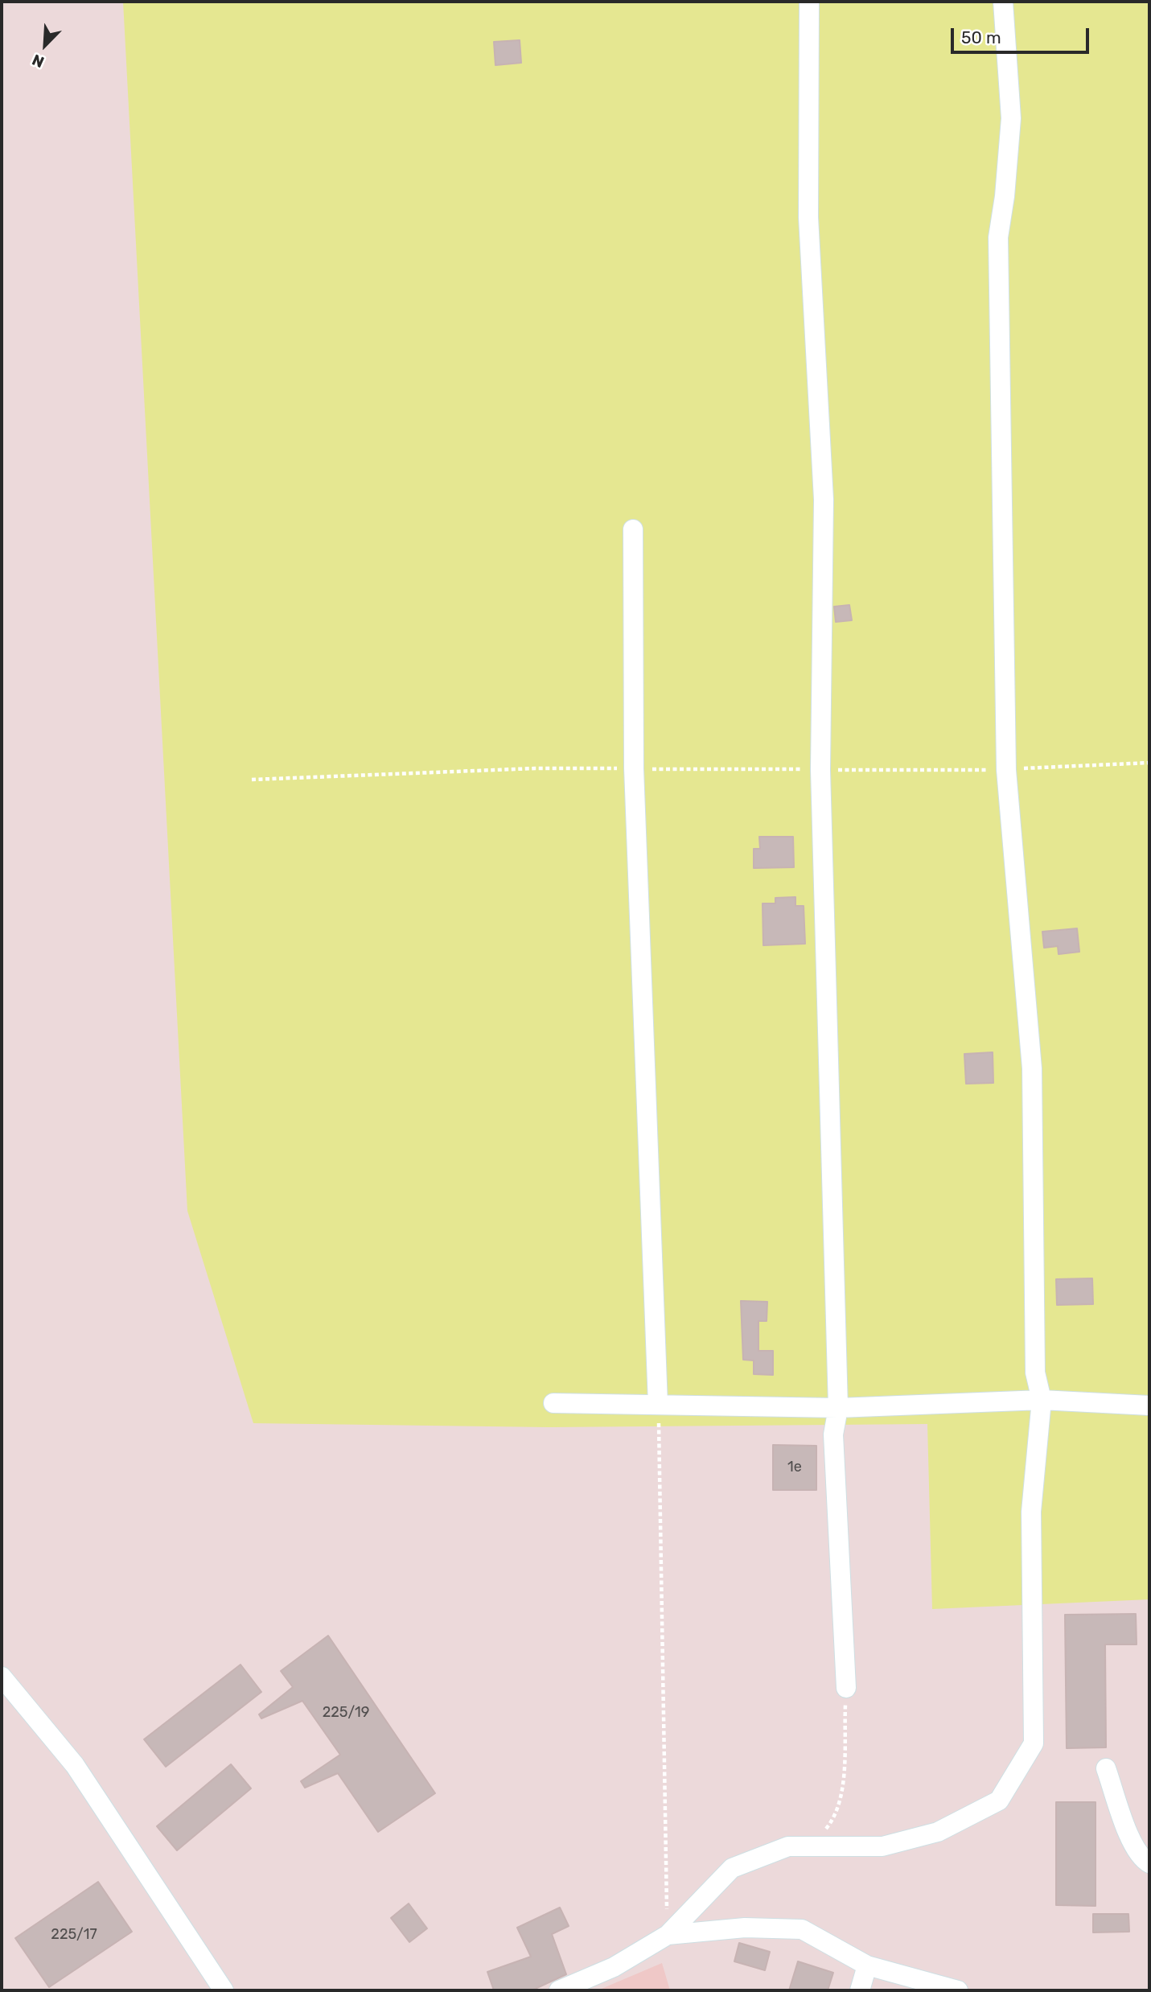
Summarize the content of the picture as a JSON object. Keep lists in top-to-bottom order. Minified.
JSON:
{"house_numbers":["1е","225/19","225/17"],"scale_bar":"50 m","north":"bottom left"}
